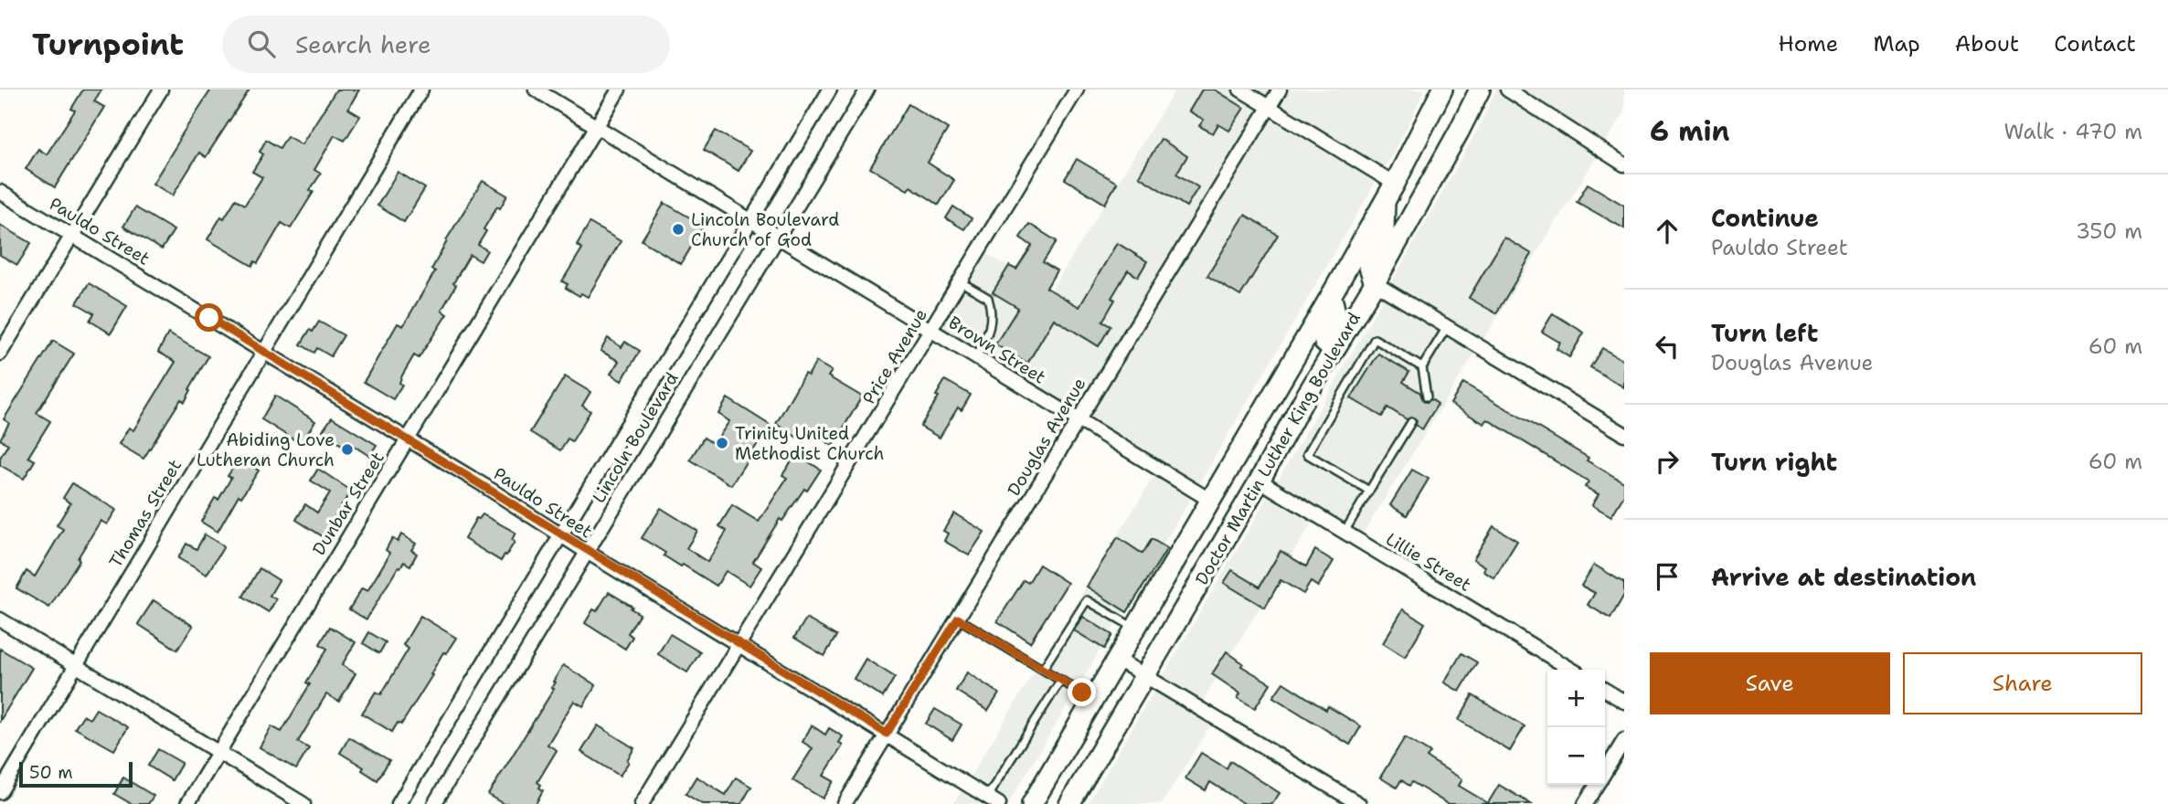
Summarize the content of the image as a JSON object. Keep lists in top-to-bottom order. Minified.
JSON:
{"streets":{"main road":["Doctor Martin Luther King Boulevard"],"street":["Pauldo Street","Brown Street","Price Avenue","Douglas Avenue","Lincoln Boulevard","Dunbar Street","Thomas Street","Lillie Street"]},"crossings":[["Pauldo Street","Price Avenue"],["Pauldo Street","Douglas Avenue"],["Pauldo Street","Lincoln Boulevard"],["Pauldo Street","Dunbar Street"],["Pauldo Street","Thomas Street"],["Brown Street","Price Avenue"],["Brown Street","Douglas Avenue"],["Brown Street","Lincoln Boulevard"],["Brown Street","Doctor Martin Luther King Boulevard"],["Brown Street","Dunbar Street"],["Doctor Martin Luther King Boulevard","Lillie Street"]],"places":["Lincoln Boulevard Church of God","Trinity United Methodist Church","Abiding Love Lutheran Church"],"scale_bar":"50 m","page":{"header":"Turnpoint","search":"Search here","nav":["Home","Map","About","Contact"],"heading":["6 min","Walk · 470 m"],"list":[["Continue","Pauldo Street","350 m"],["Turn left","Douglas Avenue","60 m"],["Turn right","60 m"],"Arrive at destination"],"buttons":["Save","Share"],"map_buttons":["+","−"],"scale":"50 m"}}
